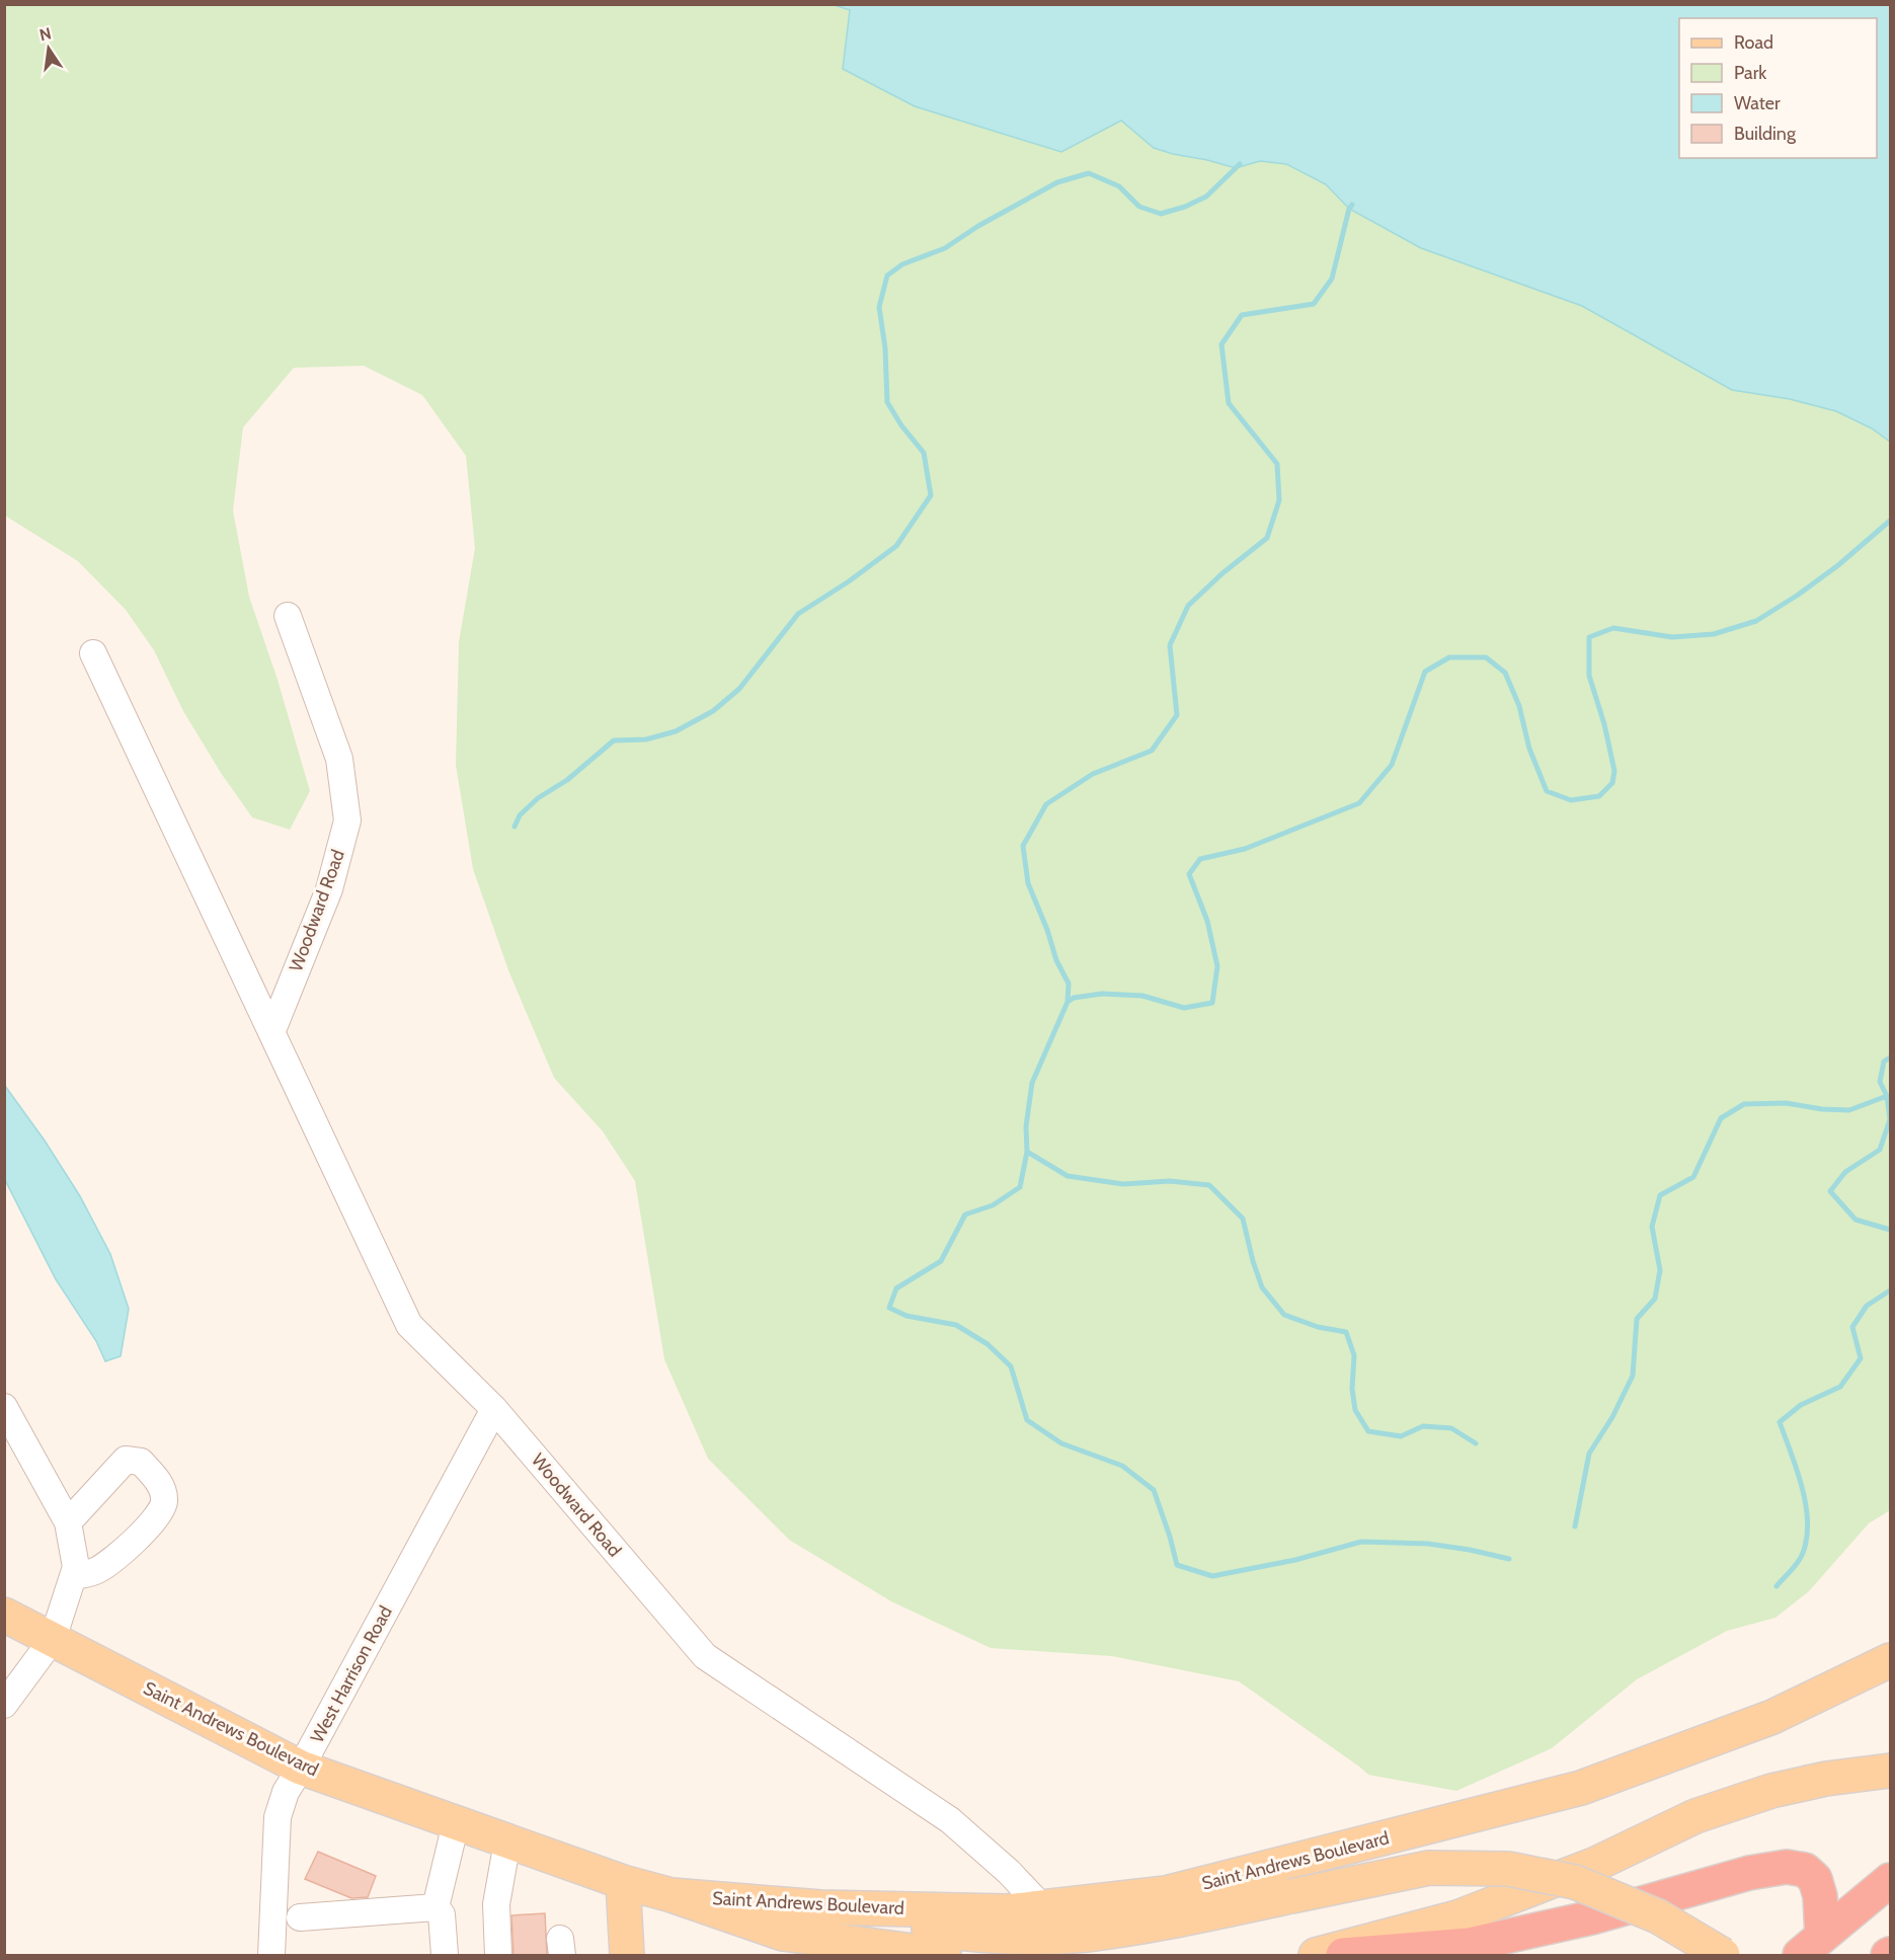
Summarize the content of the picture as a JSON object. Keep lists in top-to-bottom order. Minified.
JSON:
{"streets":{"main road":["Saint Andrews Boulevard"],"street":["Woodward Road","West Harrison Road"]},"crossings":[["Woodward Road","West Harrison Road"],["Woodward Road","Saint Andrews Boulevard"],["West Harrison Road","Saint Andrews Boulevard"]],"legend":["Road","Park","Water","Building"],"north":"top"}
